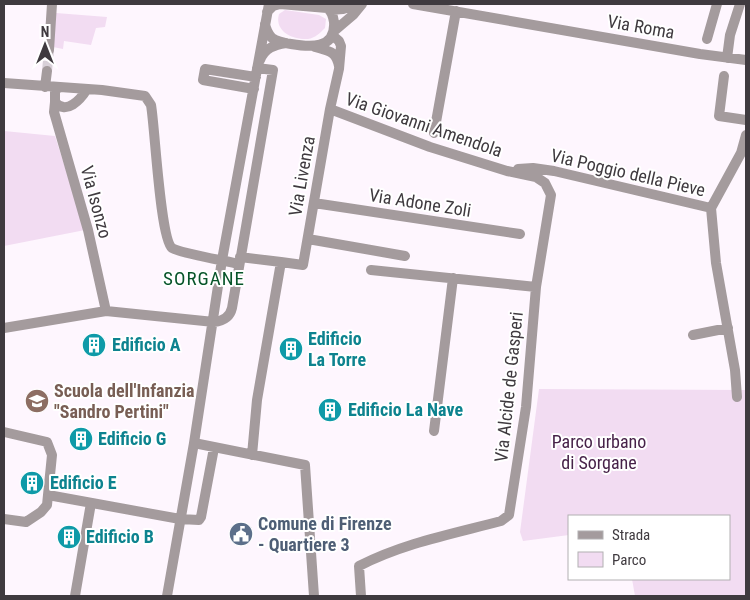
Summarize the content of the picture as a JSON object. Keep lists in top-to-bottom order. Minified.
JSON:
{"streets":{"street":["Via Roma","Via Giovanni Amendola","Via Poggio della Pieve","Via Livenza","Via Isonzo","Via Adone Zoli","Via Alcide de Gasperi"]},"crossings":[["Via Giovanni Amendola","Via Poggio della Pieve"],["Via Giovanni Amendola","Via Livenza"],["Via Giovanni Amendola","Via Alcide de Gasperi"],["Via Poggio della Pieve","Via Alcide de Gasperi"],["Via Livenza","Via Adone Zoli"]],"districts":["SORGANE"],"parks":["Parco urbano di Sorgane"],"places":{"building":["Edificio A","Edificio La Torre","Edificio La Nave","Edificio G","Edificio E","Edificio B"],"school or university":["Scuola dell'Infanzia \"Sandro Pertini\""],"public building":["Comune di Firenze - Quartiere 3"]},"legend":["Strada","Parco"],"north":"top"}
